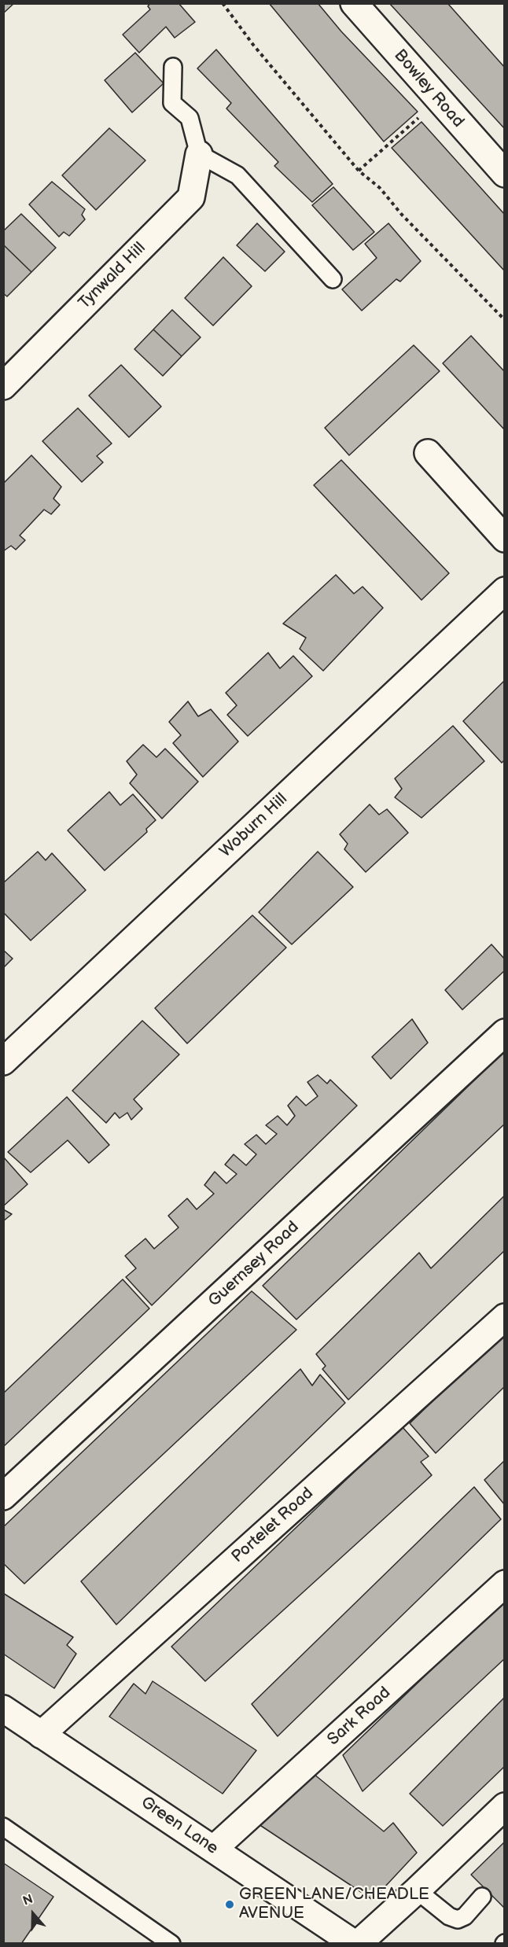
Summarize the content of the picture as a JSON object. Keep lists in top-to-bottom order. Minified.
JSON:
{"streets":{"street":["Bowley Road","Tynwald Hill","Woburn Hill","Guernsey Road","Portelet Road","Sark Road","Green Lane"]},"crossings":[["Portelet Road","Green Lane"],["Sark Road","Green Lane"]],"places":["GREEN LANE/CHEADLE AVENUE"],"north":"top"}
